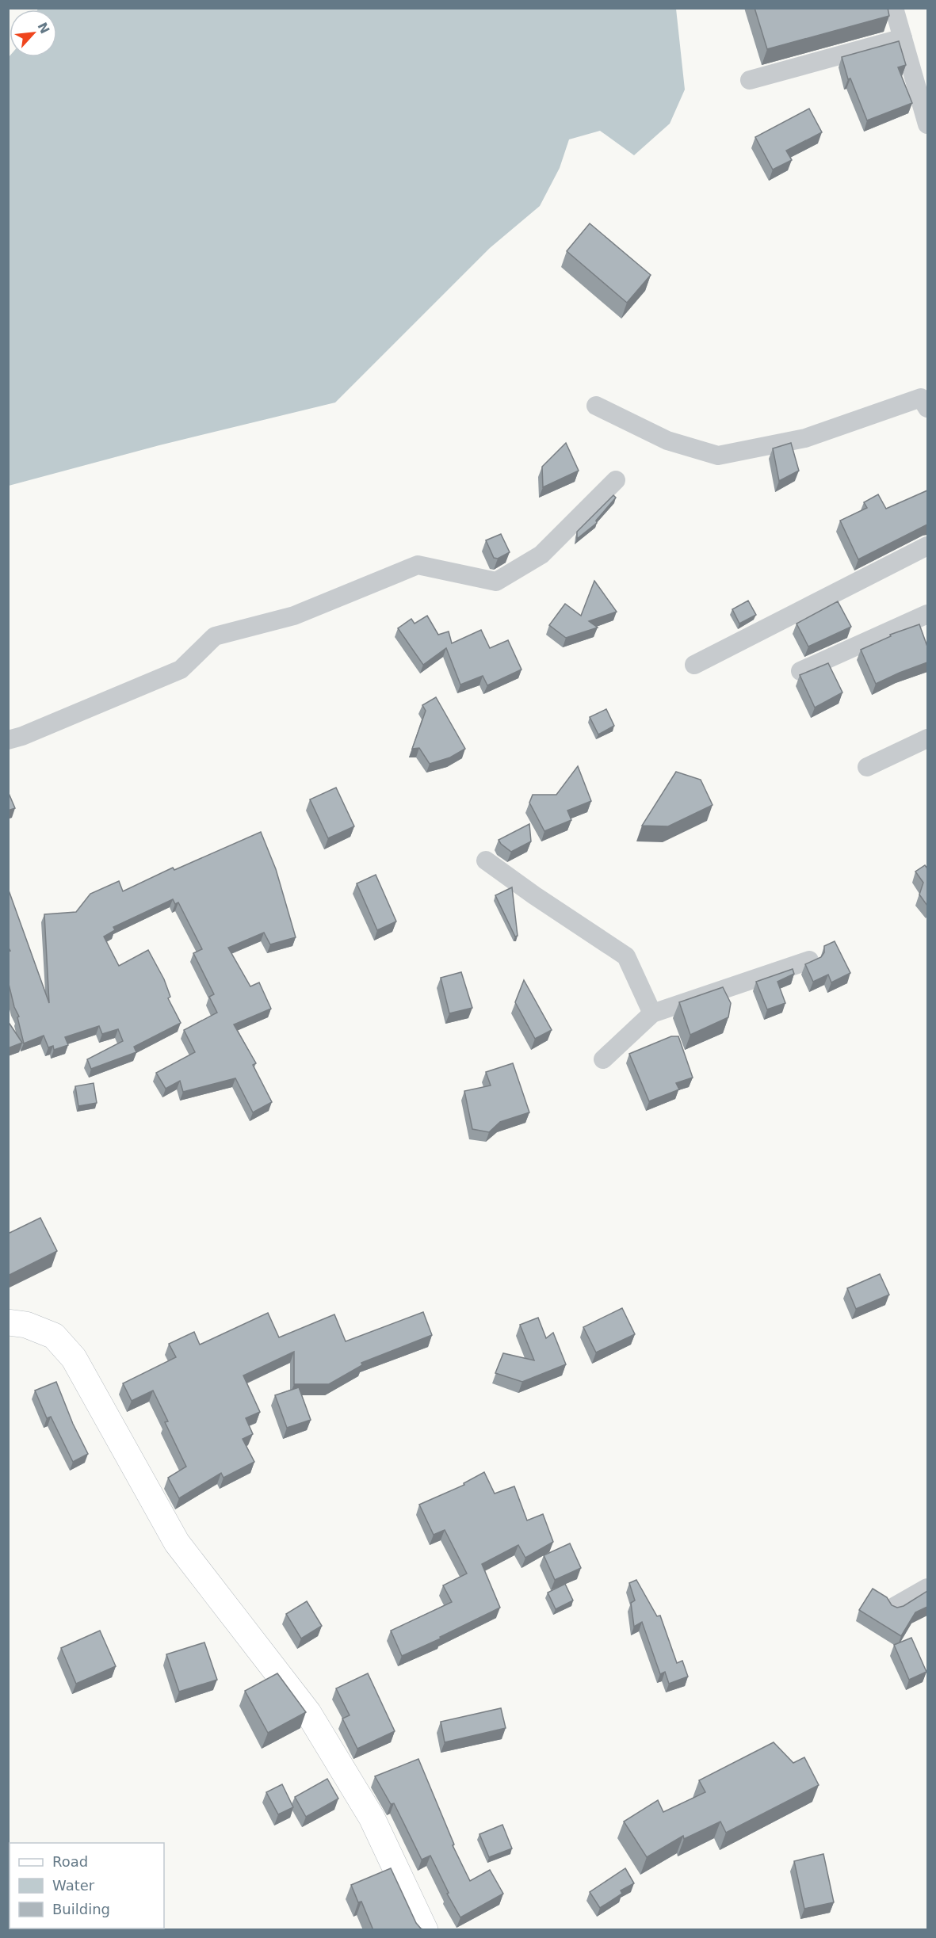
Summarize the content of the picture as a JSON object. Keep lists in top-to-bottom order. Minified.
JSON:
{"legend":["Road","Water","Building"],"north":"top right"}
